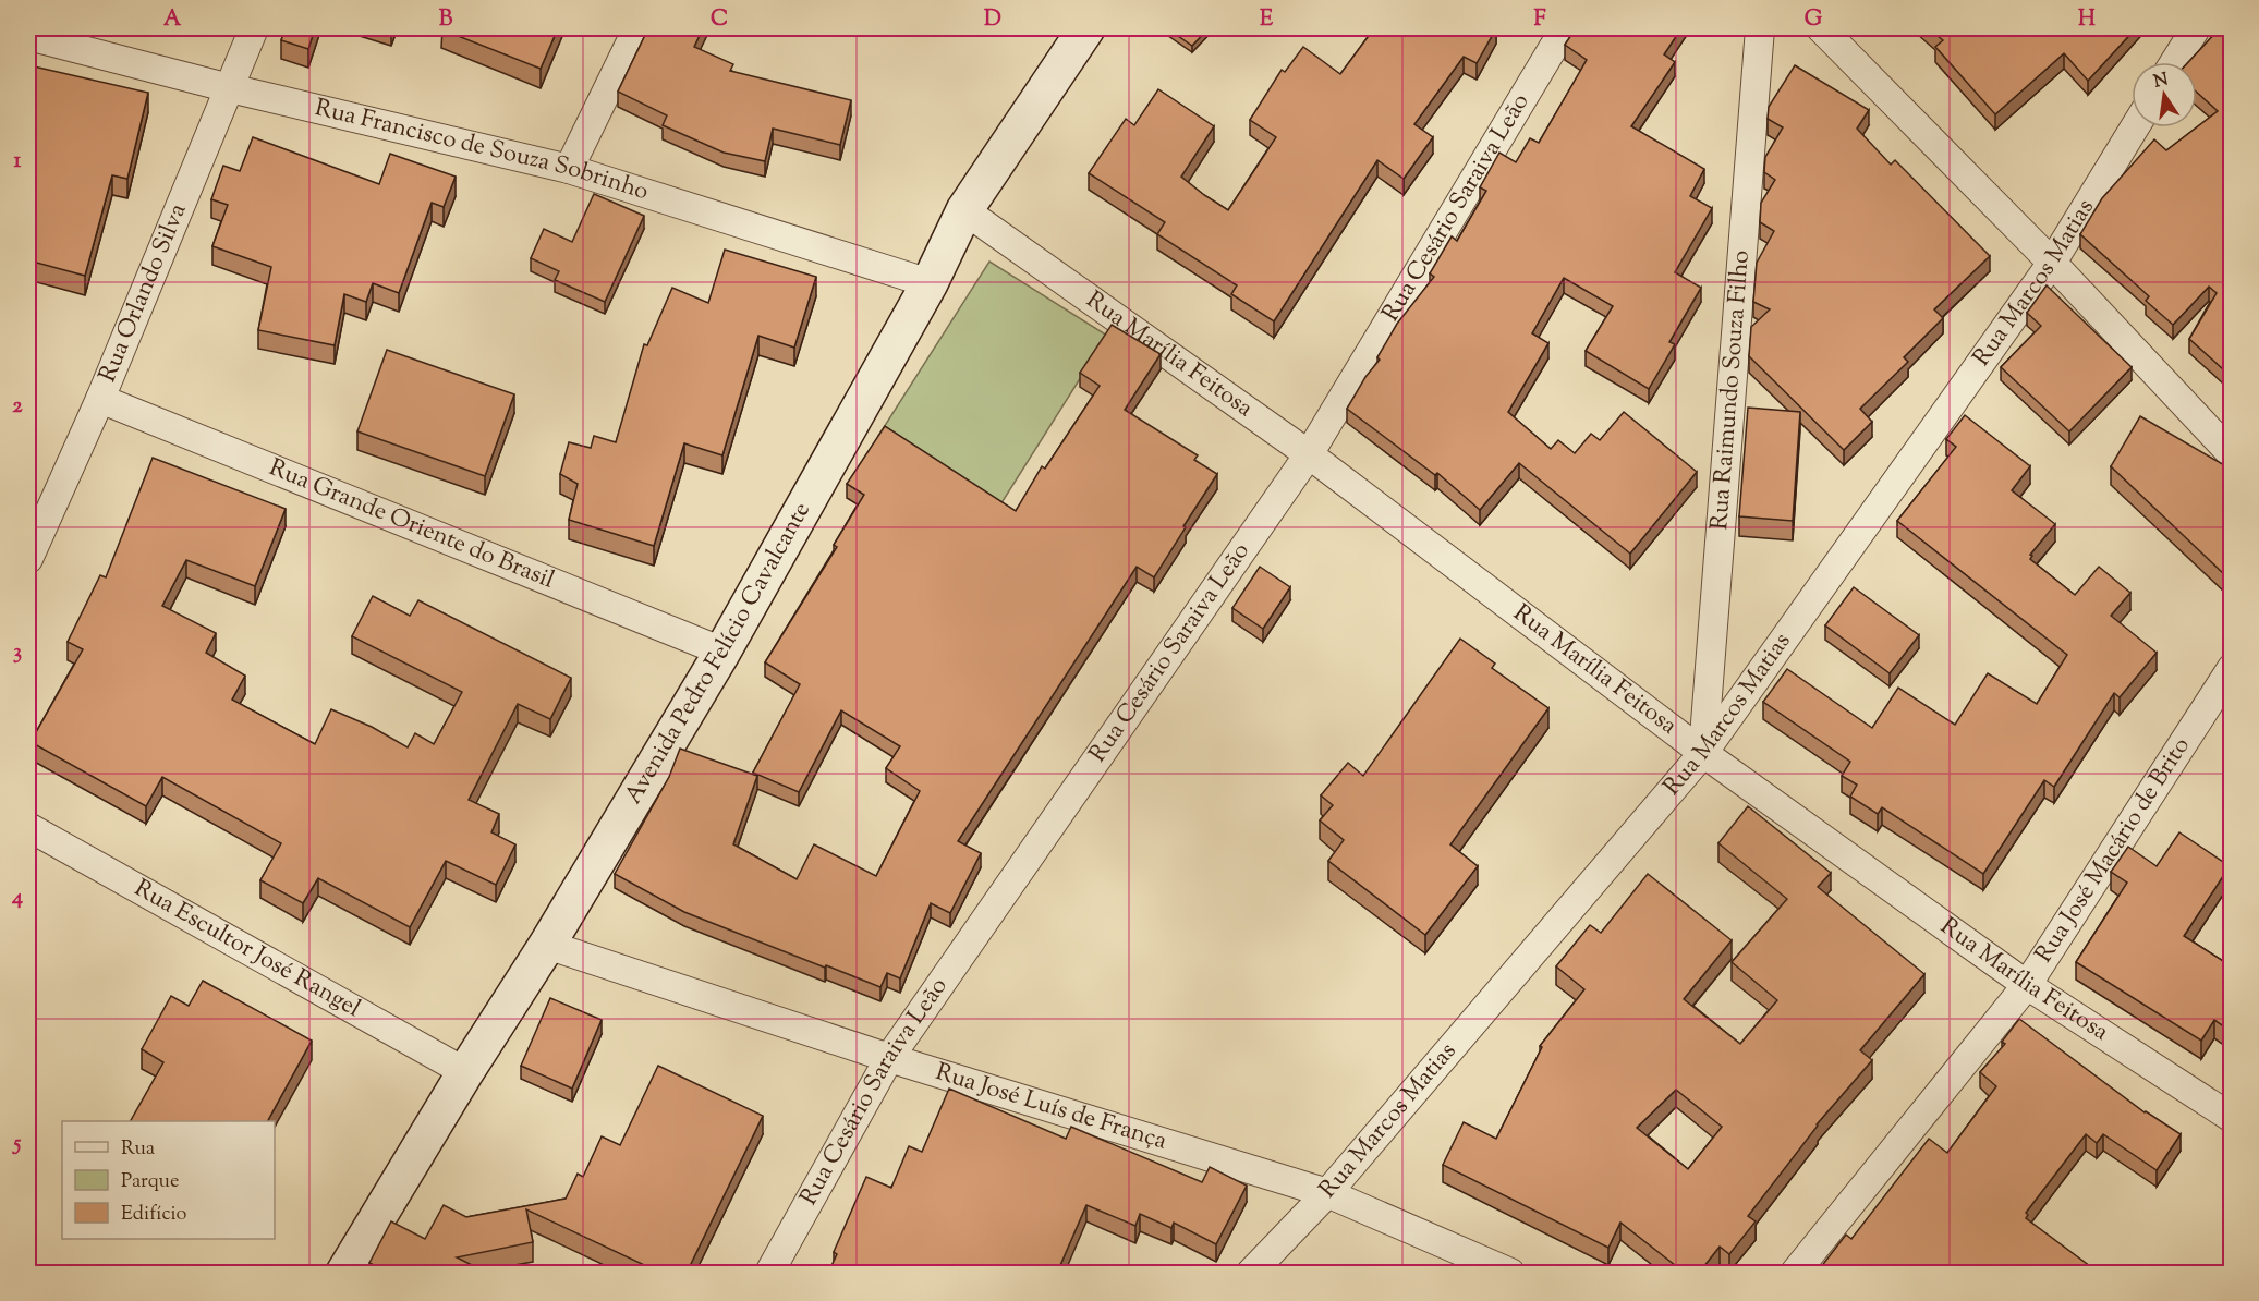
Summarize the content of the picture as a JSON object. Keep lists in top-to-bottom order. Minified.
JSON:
{"streets":{"street":["Rua Francisco de Souza Sobrinho","Rua Cesário Saraiva Leão","Rua Marcos Matias","Rua Orlando Silva","Rua Marília Feitosa","Rua Raimundo Souza Filho","Rua Grande Oriente do Brasil","Avenida Pedro Felício Cavalcante","Rua José Macário de Brito","Rua Escultor José Rangel","Rua José Luís de França"]},"crossings":[["Rua Francisco de Souza Sobrinho","Rua Orlando Silva"],["Rua Francisco de Souza Sobrinho","Avenida Pedro Felício Cavalcante"],["Rua Cesário Saraiva Leão","Rua Marília Feitosa"],["Rua Cesário Saraiva Leão","Rua José Luís de França"],["Rua Marcos Matias","Rua Marília Feitosa"],["Rua Marcos Matias","Rua Raimundo Souza Filho"],["Rua Marcos Matias","Rua José Luís de França"],["Rua Orlando Silva","Rua Grande Oriente do Brasil"],["Rua Marília Feitosa","Rua Raimundo Souza Filho"],["Rua Marília Feitosa","Avenida Pedro Felício Cavalcante"],["Rua Marília Feitosa","Rua José Macário de Brito"],["Rua Grande Oriente do Brasil","Avenida Pedro Felício Cavalcante"],["Avenida Pedro Felício Cavalcante","Rua Escultor José Rangel"],["Avenida Pedro Felício Cavalcante","Rua José Luís de França"]],"legend":["Rua","Parque","Edifício"],"north":"top","grid":{"columns":["A","B","C","D","E","F","G","H"],"rows":["1","2","3","4","5"]}}
